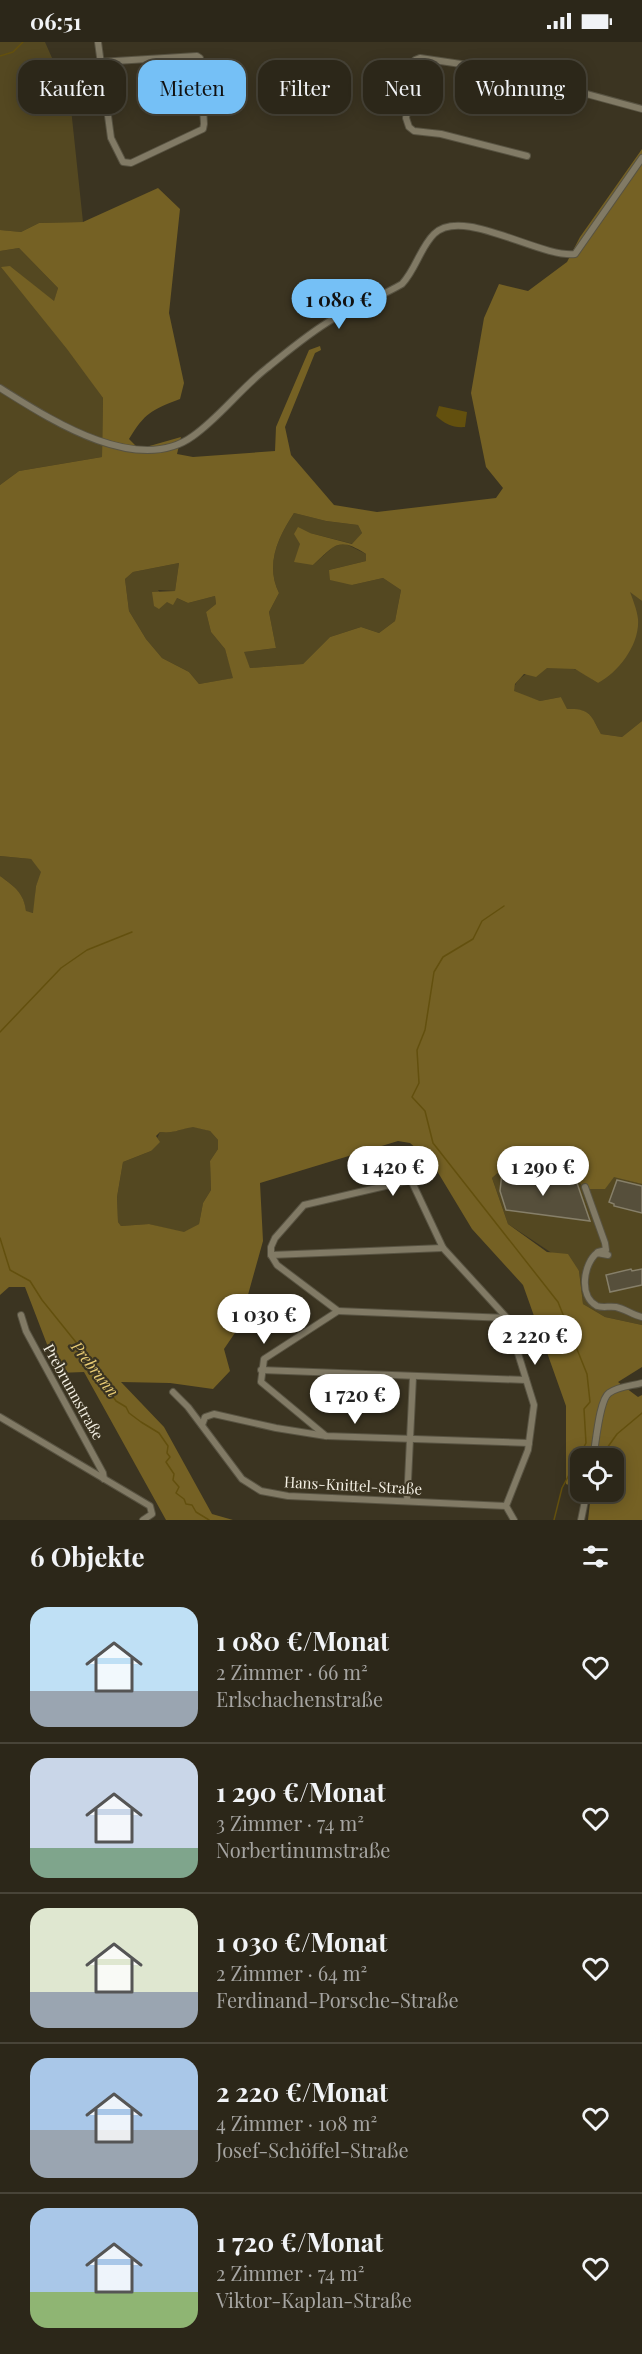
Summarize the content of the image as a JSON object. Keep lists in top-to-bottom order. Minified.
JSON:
{"streets":{"street":["Prebrunnstraße","Hans-Knittel-Straße"]},"water":["Prebrunn"],"page":{"status":"06:51","chip":["Kaufen","Mieten","Filter","Neu","Wohnung"],"price":["1 080 €","1 420 €","1 290 €","1 030 €","2 220 €","1 720 €"],"heading":"6 Objekte","list":[{"name":"1 080 €/Monat","note":"2 Zimmer · 66 m² · Erlschachenstraße"},{"name":"1 290 €/Monat","note":"3 Zimmer · 74 m² · Norbertinumstraße"},{"name":"1 030 €/Monat","note":"2 Zimmer · 64 m² · Ferdinand-Porsche-Straße"},{"name":"2 220 €/Monat","note":"4 Zimmer · 108 m² · Josef-Schöffel-Straße"},{"name":"1 720 €/Monat","note":"2 Zimmer · 74 m² · Viktor-Kaplan-Straße"}]}}
